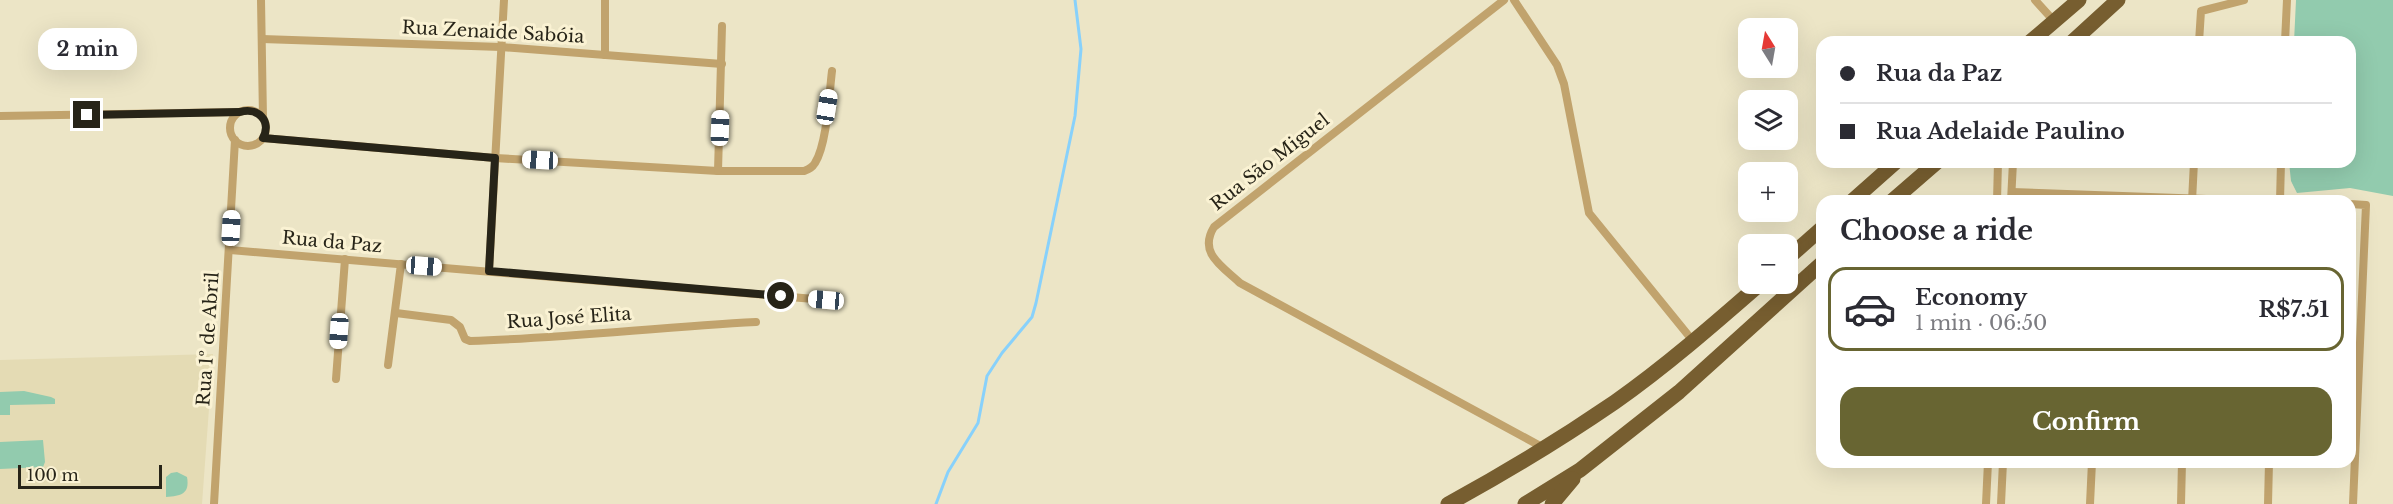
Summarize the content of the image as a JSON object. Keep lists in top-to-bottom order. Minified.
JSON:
{"streets":{"street":["Rua Zenaide Sabóia","Rua São Miguel","Rua da Paz","Rua José Elita","Rua 1º de Abril"]},"crossings":[["Rua da Paz","Rua 1º de Abril"]],"scale_bar":"100 m","north":"top","page":{"map_buttons":["+","−"],"bubble":"2 min","banner":["Rua da Paz","Rua Adelaide Paulino"],"heading":"Choose a ride","list":[{"name":"Economy","note":"1 min · 06:50","value":"R$7.51"}],"buttons":"Confirm","scale":"100 m"}}
